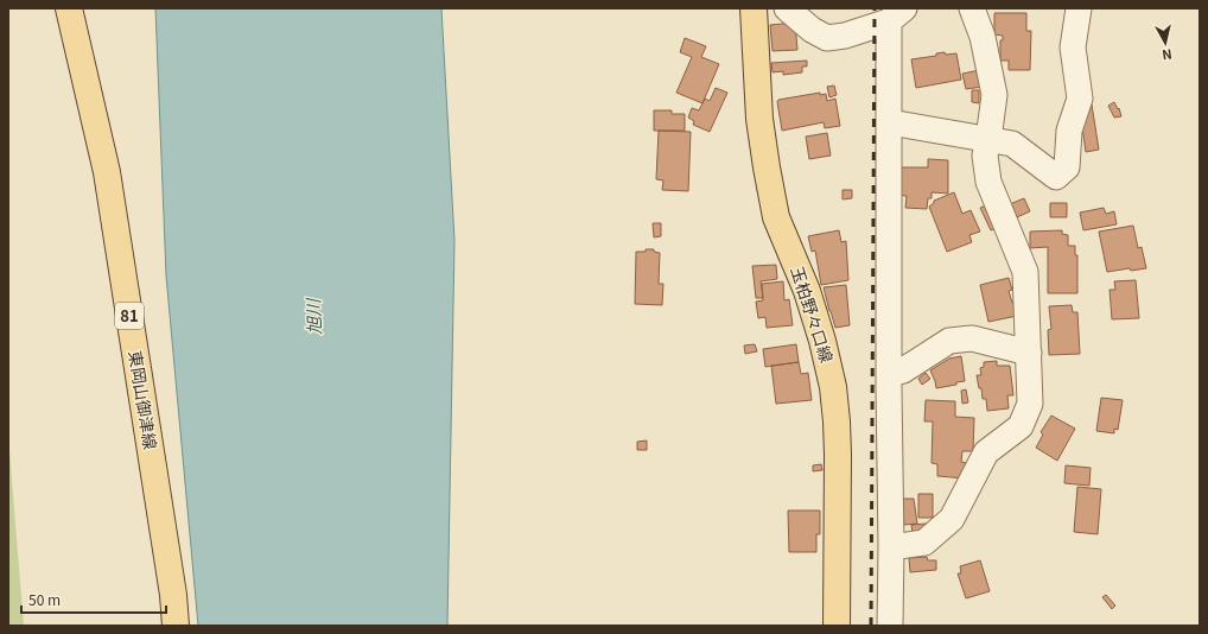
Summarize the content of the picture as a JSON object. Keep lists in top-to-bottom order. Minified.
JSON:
{"streets":{"main road":["玉柏野々口線","81","東岡山御津線"]},"water":["旭川"],"scale_bar":"50 m","north":"bottom"}
